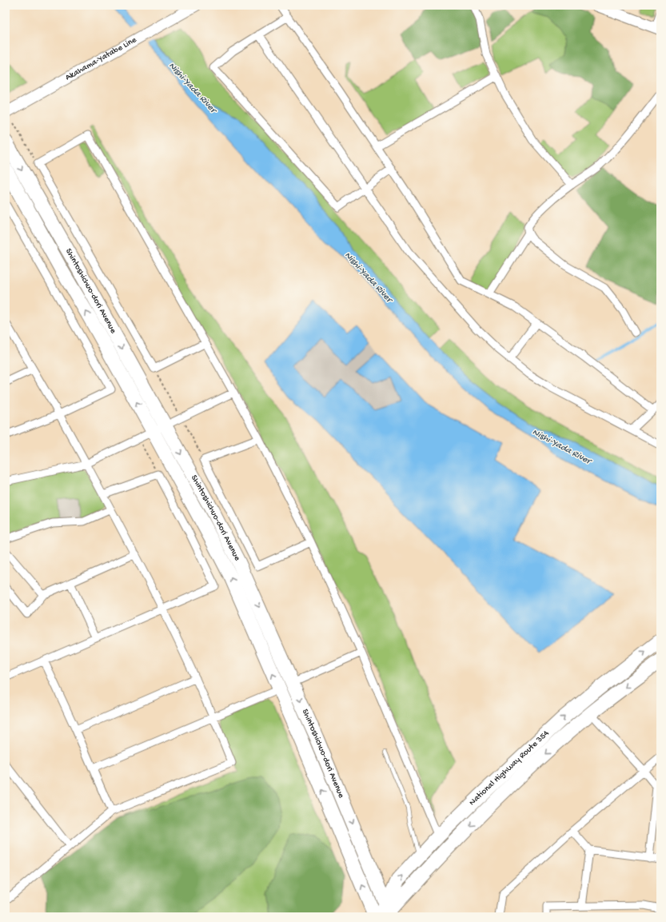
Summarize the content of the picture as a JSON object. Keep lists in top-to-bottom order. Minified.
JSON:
{"streets":{"highway":["Shintoshichuo-dori Avenue","National Highway Route 354"],"main road":["Akahama-Yatabe Line"]},"crossings":[["Shintoshichuo-dori Avenue","National Highway Route 354"]],"water":["Nishi-Yada River"]}
